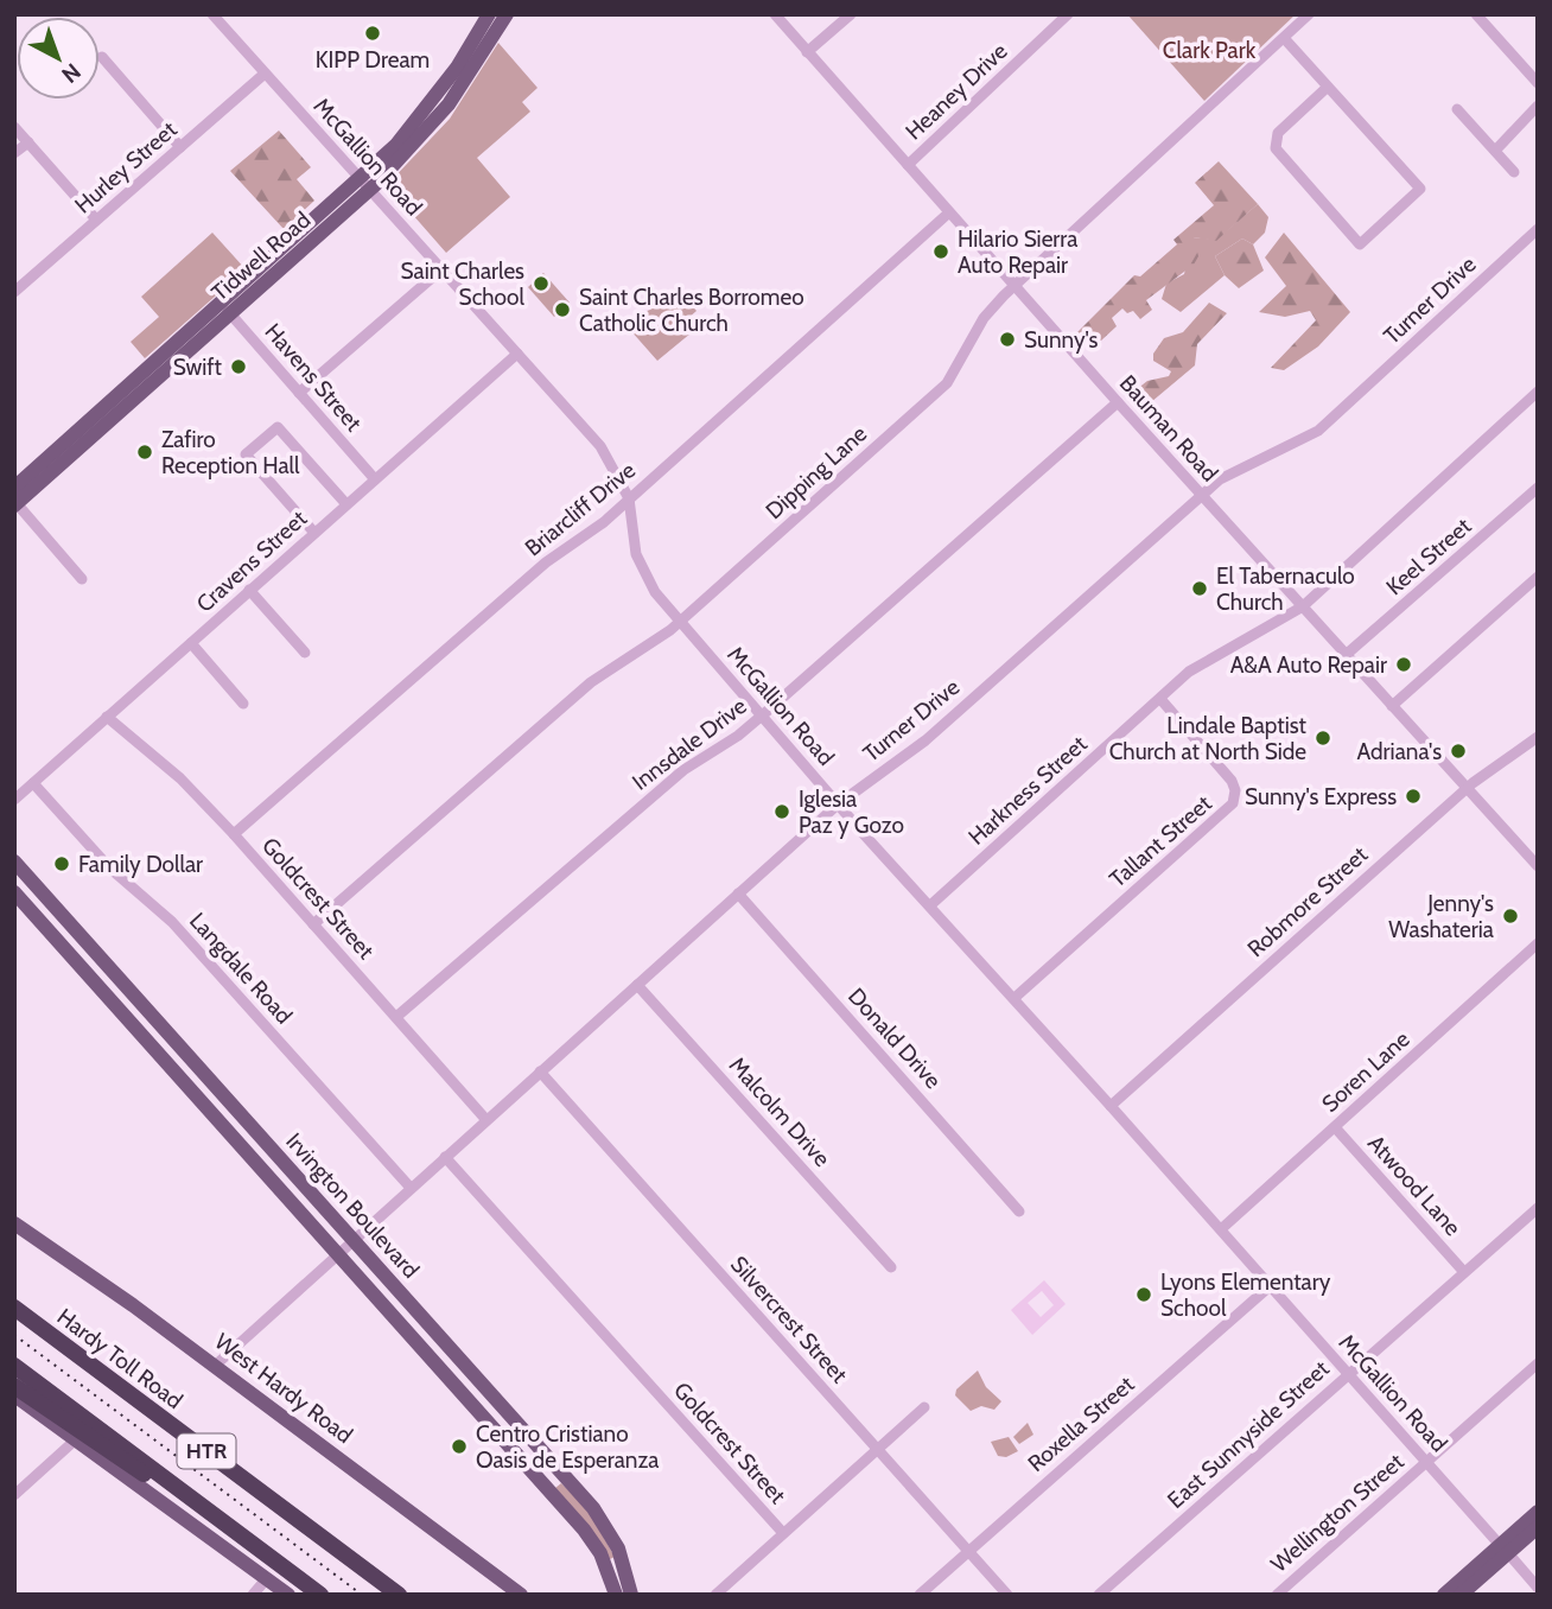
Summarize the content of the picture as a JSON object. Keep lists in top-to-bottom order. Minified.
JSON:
{"streets":{"highway":["Hardy Toll Road","HTR"],"main road":["Tidwell Road","Irvington Boulevard","West Hardy Road"],"street":["Heaney Drive","McGallion Road","Hurley Street","Turner Drive","Havens Street","Bauman Road","Dipping Lane","Briarcliff Drive","Keel Street","Cravens Street","Innsdale Drive","Harkness Street","Tallant Street","Goldcrest Street","Robmore Street","Langdale Road","Donald Drive","Soren Lane","Malcolm Drive","Atwood Lane","Silvercrest Street","Roxella Street","East Sunnyside Street","Wellington Street"]},"crossings":[["Heaney Drive","Bauman Road"],["McGallion Road","Hurley Street"],["McGallion Road","Tidwell Road"],["McGallion Road","Turner Drive"],["McGallion Road","Dipping Lane"],["McGallion Road","Briarcliff Drive"],["McGallion Road","Cravens Street"],["McGallion Road","Innsdale Drive"],["McGallion Road","Harkness Street"],["McGallion Road","Tallant Street"],["McGallion Road","Robmore Street"],["McGallion Road","Soren Lane"],["McGallion Road","Roxella Street"],["McGallion Road","East Sunnyside Street"],["McGallion Road","Wellington Street"],["Tidwell Road","Havens Street"],["Turner Drive","Bauman Road"],["Turner Drive","Goldcrest Street"],["Turner Drive","Langdale Road"],["Turner Drive","Donald Drive"],["Turner Drive","Malcolm Drive"],["Turner Drive","Irvington Boulevard"],["Turner Drive","Silvercrest Street"],["Turner Drive","West Hardy Road"],["Havens Street","Cravens Street"],["Bauman Road","Dipping Lane"],["Bauman Road","Briarcliff Drive"],["Bauman Road","Keel Street"],["Bauman Road","Innsdale Drive"],["Bauman Road","Harkness Street"],["Bauman Road","Robmore Street"],["Dipping Lane","Goldcrest Street"],["Briarcliff Drive","Goldcrest Street"],["Cravens Street","Goldcrest Street"],["Cravens Street","Langdale Road"],["Innsdale Drive","Goldcrest Street"],["Harkness Street","Tallant Street"],["Soren Lane","Atwood Lane"],["Atwood Lane","East Sunnyside Street"],["Silvercrest Street","Roxella Street"]],"parks":["Clark Park"],"places":["KIPP Dream","Hilario Sierra Auto Repair","Saint Charles School","Saint Charles Borromeo Catholic Church","Sunny's","Swift","Zafiro Reception Hall","El Tabernaculo Church","A&A Auto Repair","Lindale Baptist Church at North Side","Adriana's","Sunny's Express","Iglesia Paz y Gozo","Family Dollar","Jenny's Washateria","Lyons Elementary School","Centro Cristiano Oasis de Esperanza"],"north":"bottom right"}
